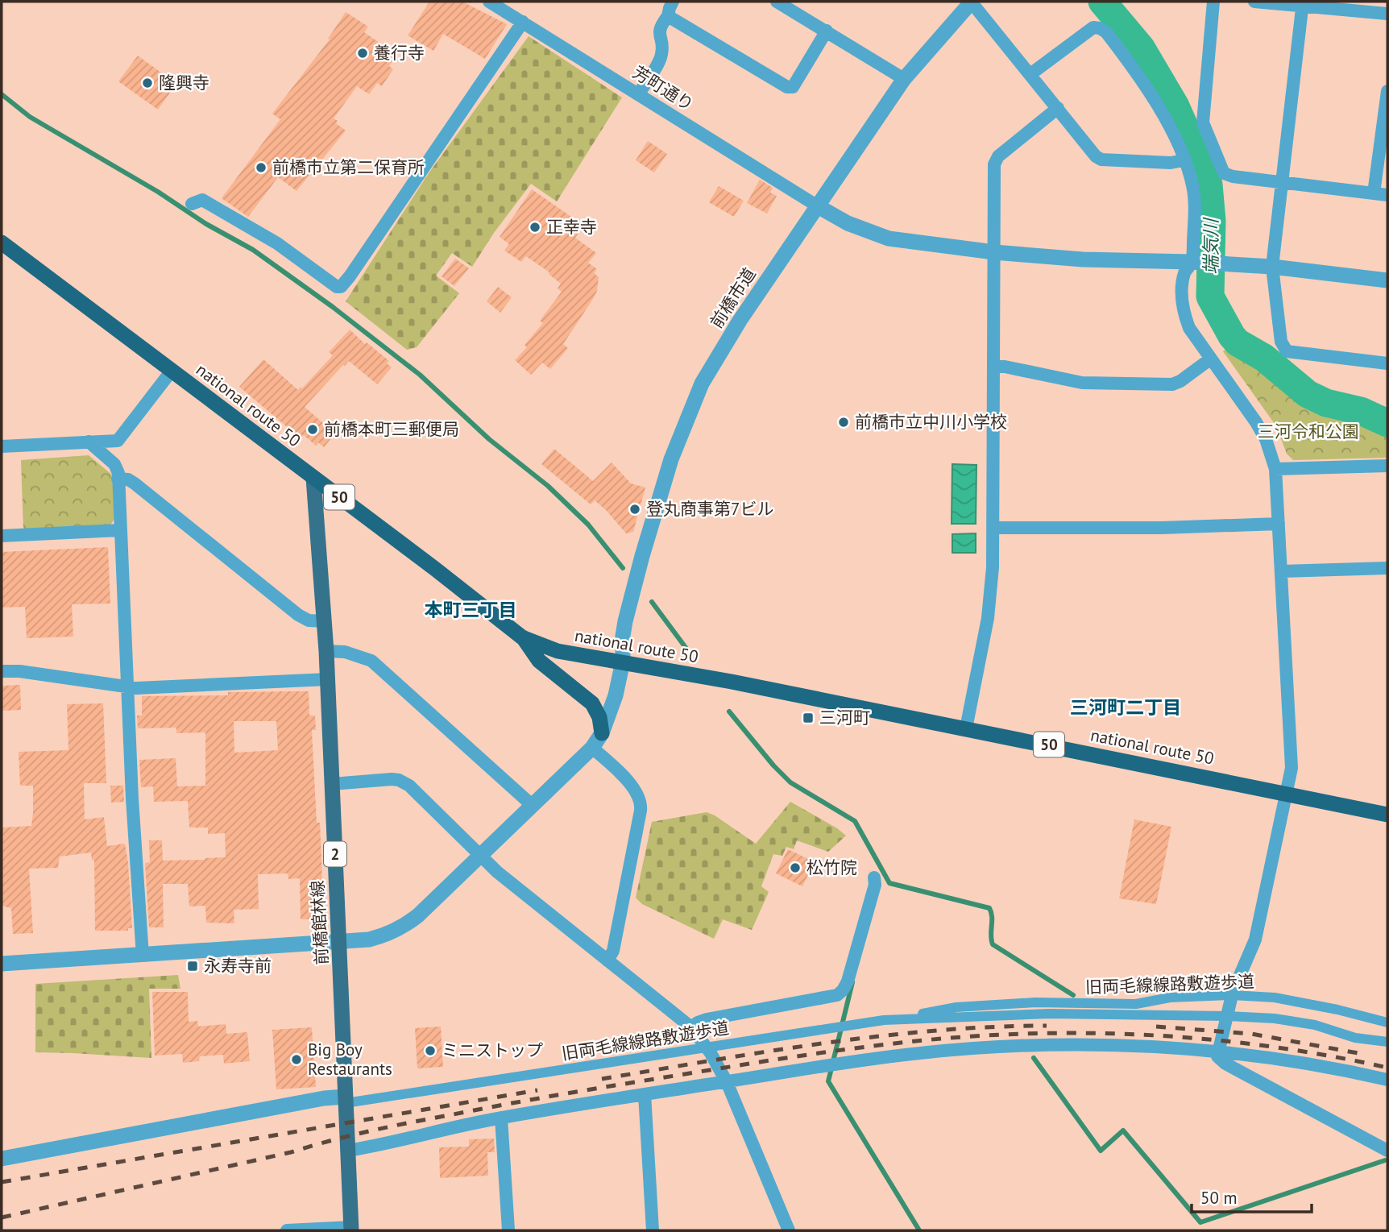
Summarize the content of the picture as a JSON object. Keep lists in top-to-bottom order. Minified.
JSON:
{"streets":{"highway":["national route 50","50"],"main road":["2","前橋館林線"],"street":["芳町通り","前橋市道","旧両毛線線路敷遊歩道"]},"crossings":[["芳町通り","前橋市道"],["前橋市道","national route 50"],["前橋市道","前橋館林線"],["national route 50","前橋館林線"],["前橋館林線","旧両毛線線路敷遊歩道"]],"districts":["本町三丁目","三河町二丁目"],"water":["端気川"],"parks":["三河令和公園"],"places":{"other":["養行寺","隆興寺","前橋市立第二保育所","正幸寺","前橋市立中川小学校","前橋本町三郵便局","登丸商事第7ビル","松竹院","ミニストップ","Big Boy Restaurants"],"transit":["三河町","永寿寺前"]},"scale_bar":"50 m"}
